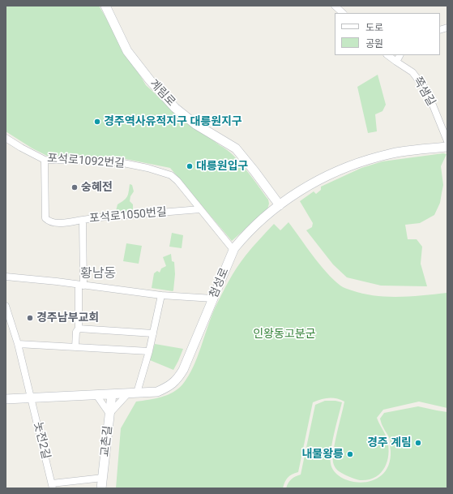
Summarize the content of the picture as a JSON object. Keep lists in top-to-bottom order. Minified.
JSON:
{"streets":{"street":["쪽샘길","계림로","포석로1092번길","포석로1050번길","첨성로","놋전2길","교촌길"]},"crossings":[["계림로","첨성로"],["포석로1092번길","포석로1050번길"],["포석로1092번길","첨성로"],["첨성로","놋전2길"],["첨성로","교촌길"]],"districts":["황남동"],"parks":["인왕동고분군"],"places":["경주역사유적지구 대릉원지구","대릉원입구","숭혜전","경주남부교회","경주 계림","내물왕릉"],"legend":["도로","공원"]}
